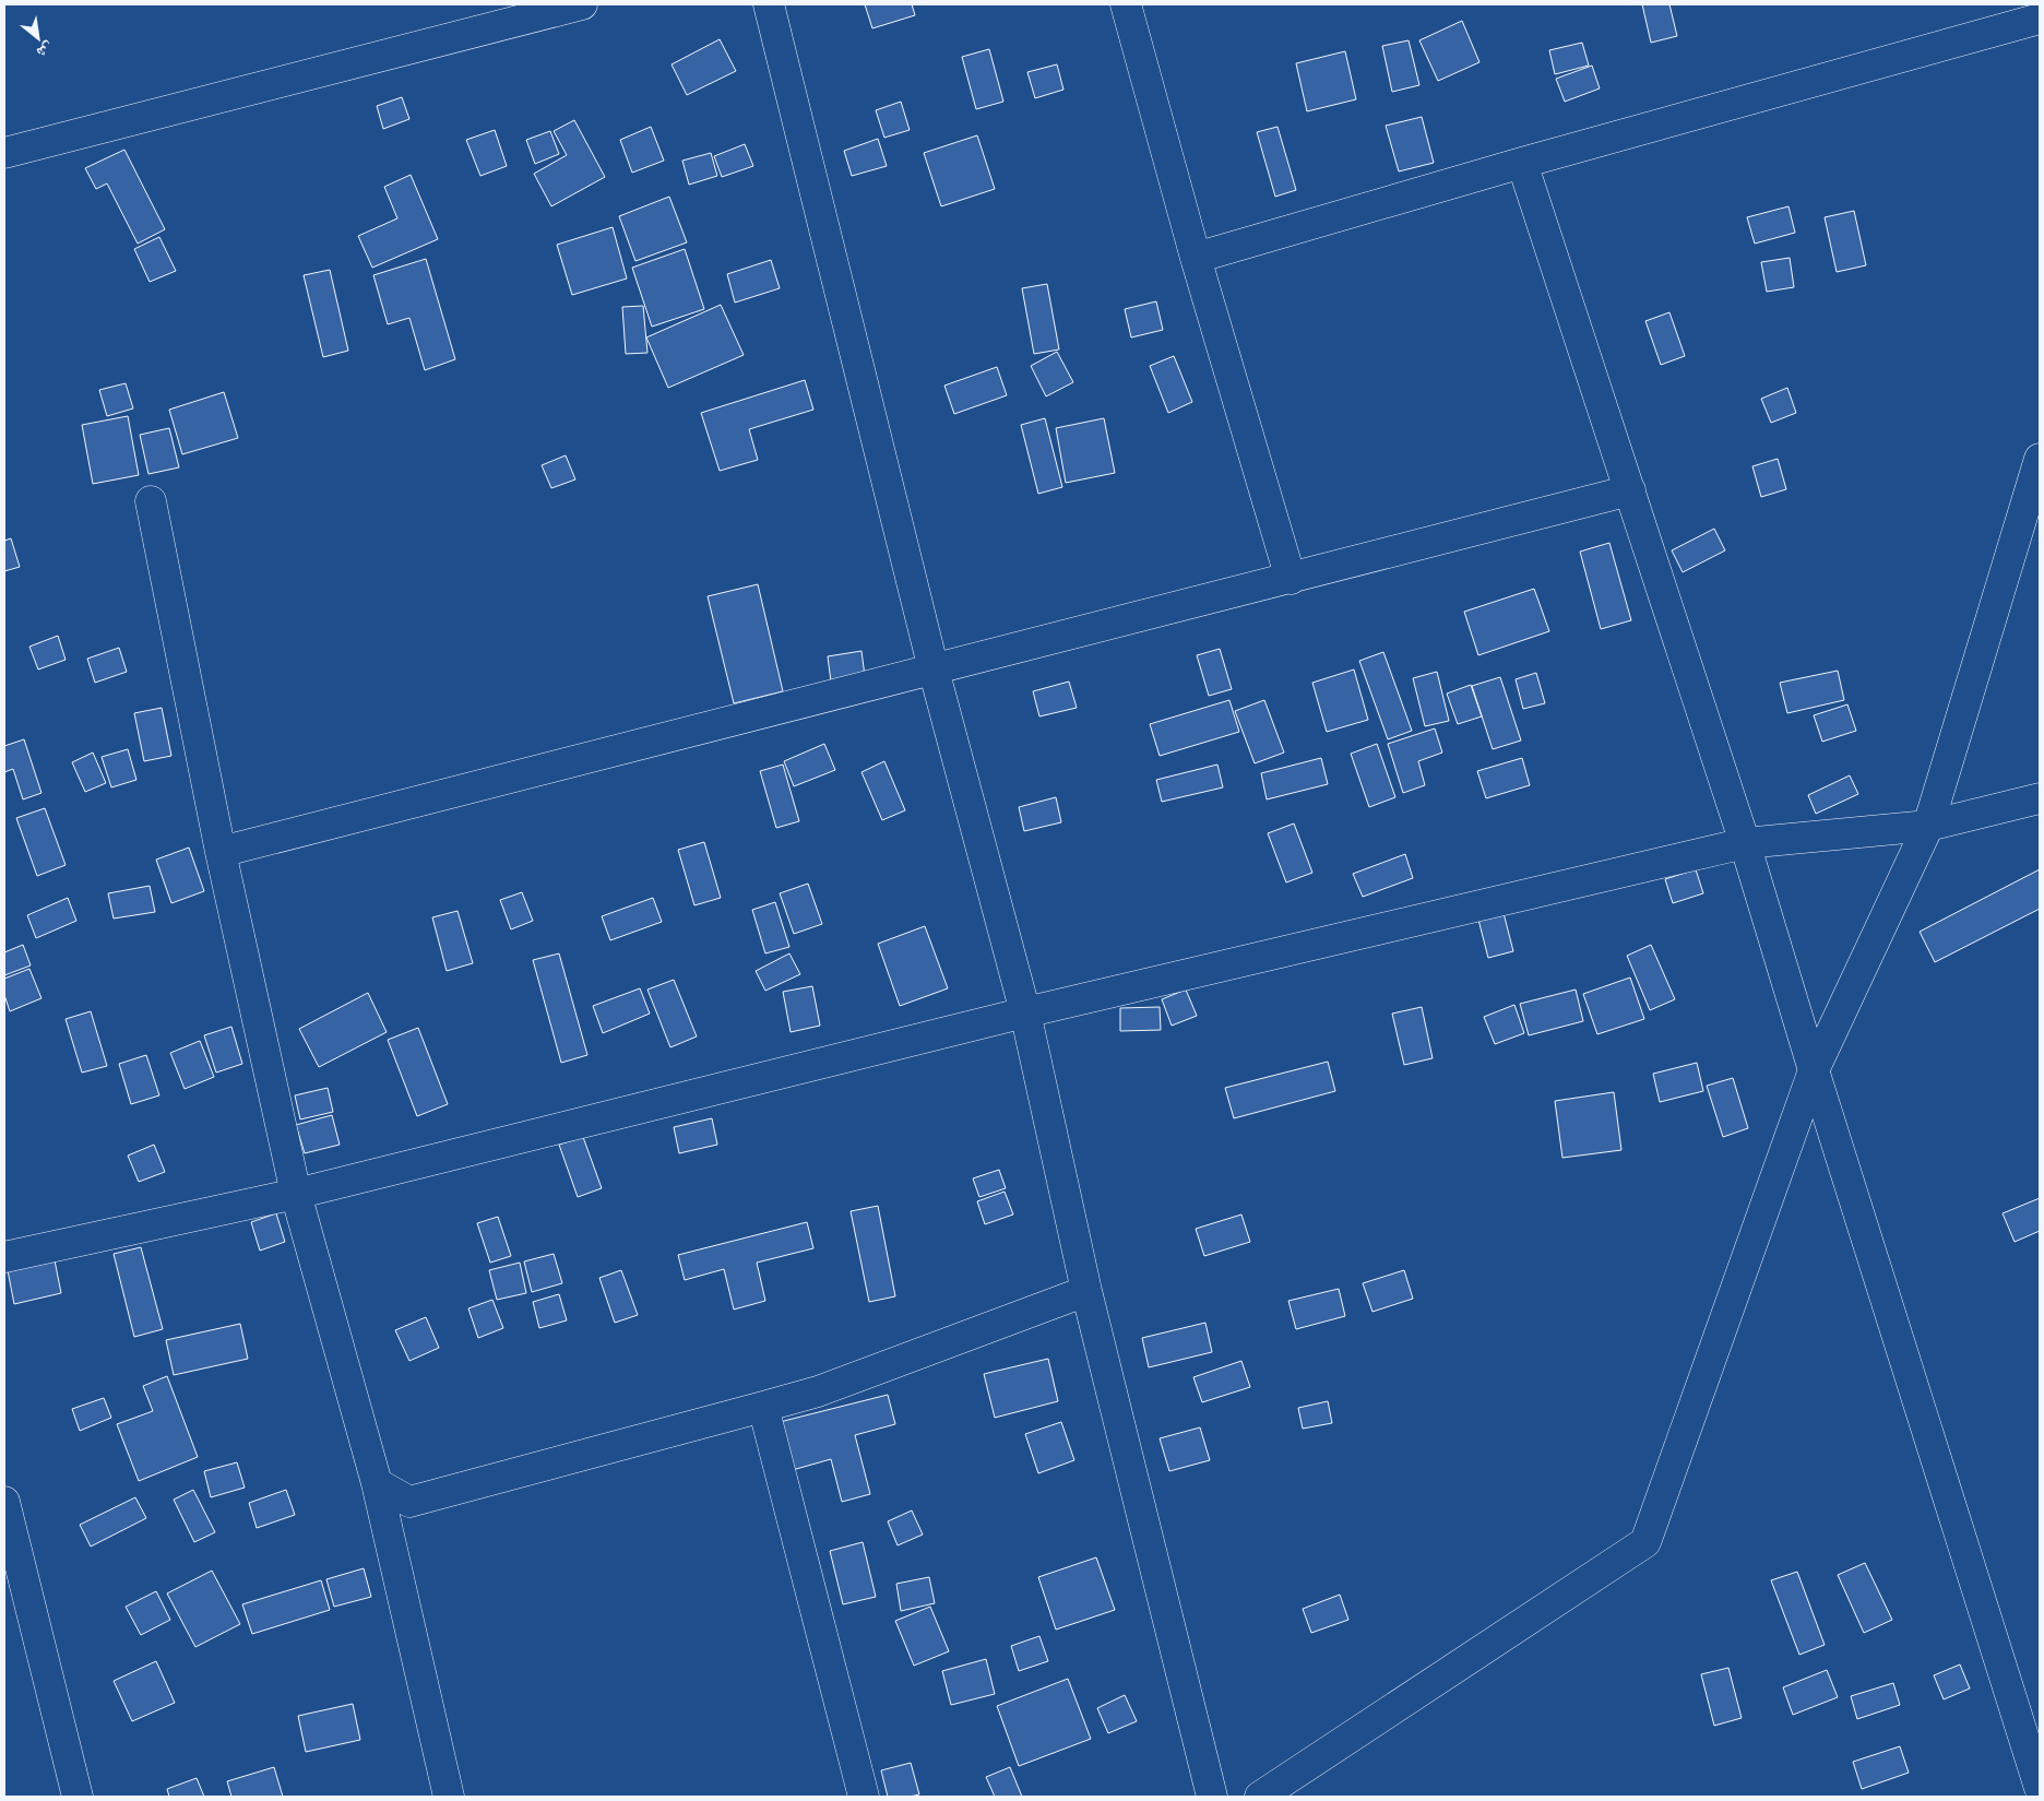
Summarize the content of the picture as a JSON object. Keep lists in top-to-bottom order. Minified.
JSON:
{"north":"bottom right"}
